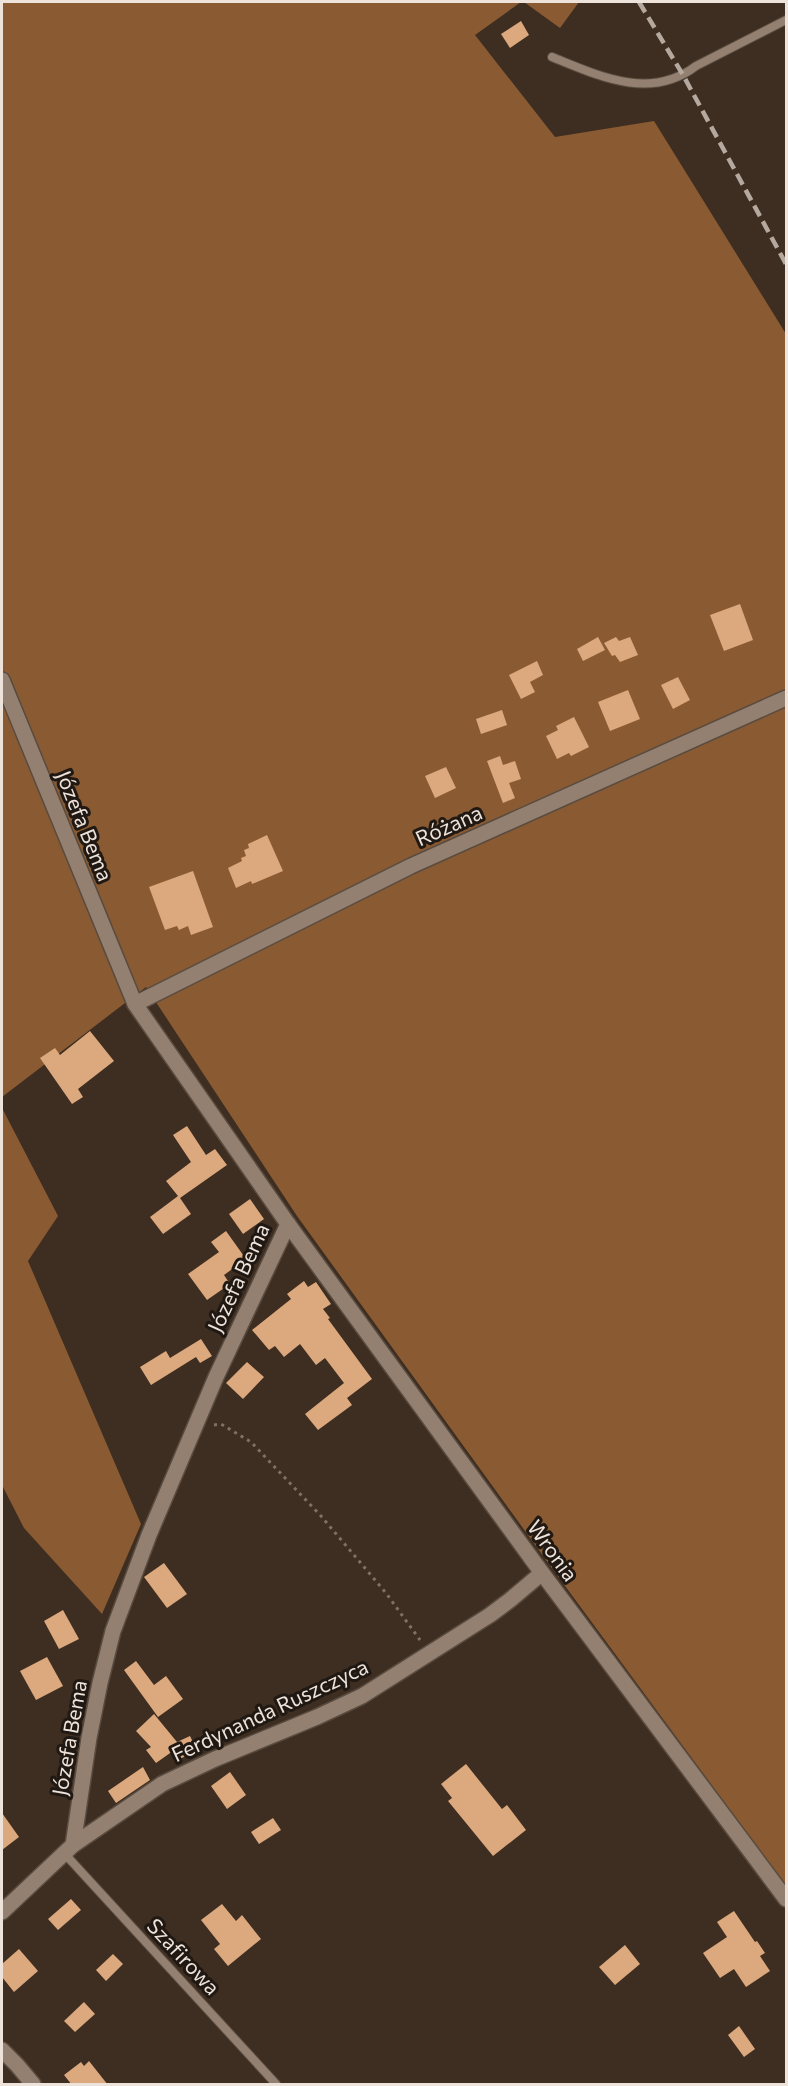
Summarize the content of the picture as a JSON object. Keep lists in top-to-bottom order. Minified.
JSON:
{"streets":{"street":["Józefa Bema","Różana","Wronia","Ferdynanda Ruszczyca"],"lane":["Szafirowa"]},"crossings":[["Józefa Bema","Różana"],["Józefa Bema","Wronia"],["Józefa Bema","Ferdynanda Ruszczyca"],["Józefa Bema","Szafirowa"],["Wronia","Ferdynanda Ruszczyca"],["Ferdynanda Ruszczyca","Szafirowa"]]}
